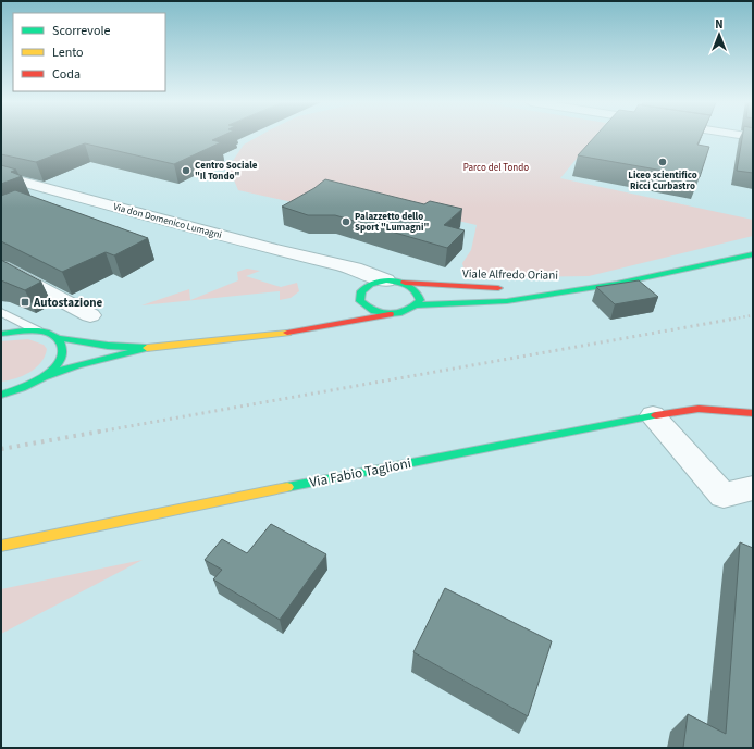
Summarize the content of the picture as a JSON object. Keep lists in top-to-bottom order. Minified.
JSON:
{"streets":{"main road":["Viale Alfredo Oriani","Via Fabio Taglioni"],"street":["Via don Domenico Lumagni"]},"crossings":[["Via don Domenico Lumagni","Viale Alfredo Oriani"]],"parks":["Parco del Tondo"],"places":{"other":["Liceo scientifico Ricci Curbastro","Centro Sociale \"Il Tondo\"","Palazzetto dello Sport \"Lumagni\""],"transit":["Autostazione"]},"legend":["Scorrevole","Lento","Coda"],"north":"top"}
